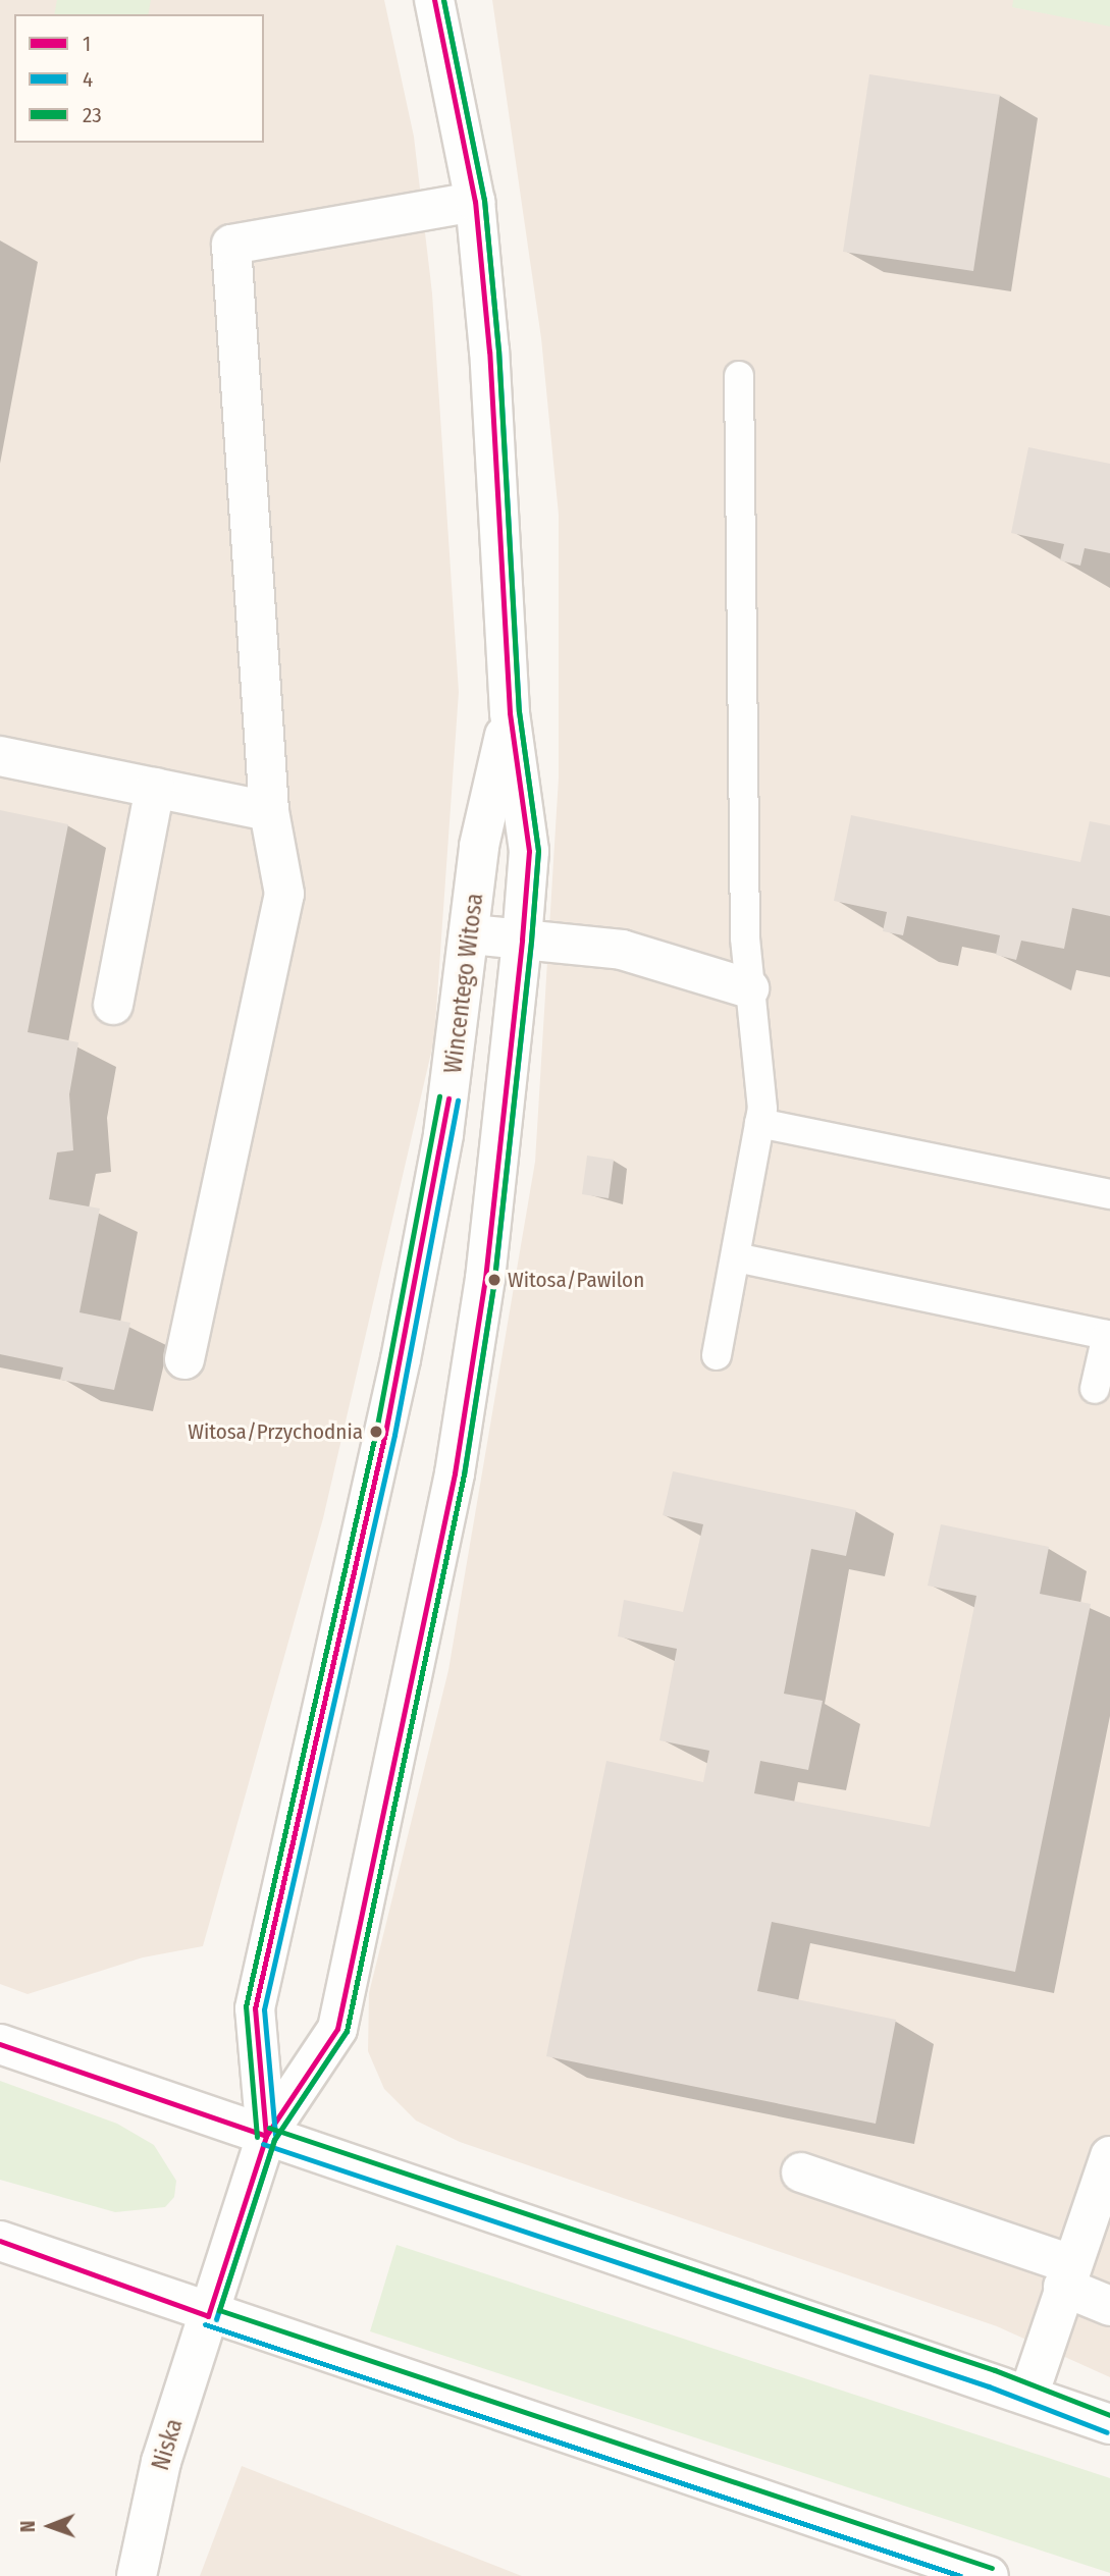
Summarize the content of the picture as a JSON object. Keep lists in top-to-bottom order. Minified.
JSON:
{"streets":{"street":["Wincentego Witosa","Niska"]},"crossings":[["Wincentego Witosa","Niska"]],"places":["Witosa/Pawilon","Witosa/Przychodnia"],"lines":["transit line 1","transit line 4","transit line 23"],"legend":["1","4","23"],"north":"left"}
